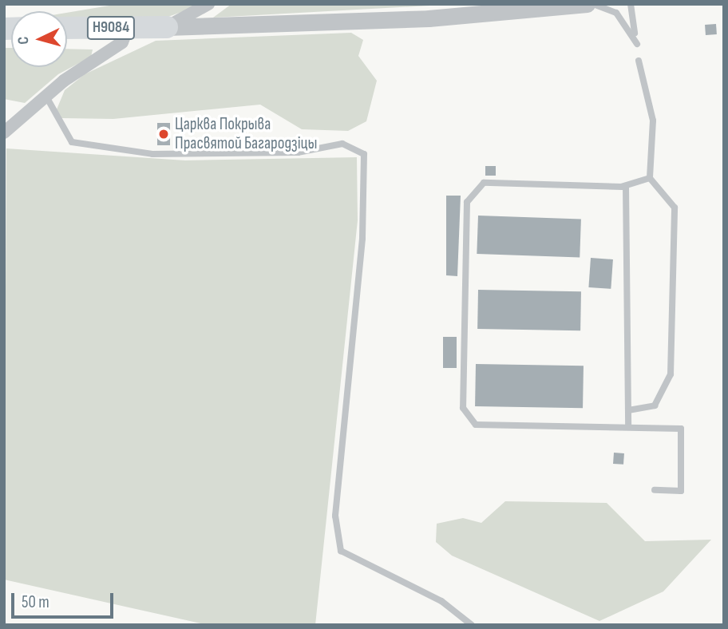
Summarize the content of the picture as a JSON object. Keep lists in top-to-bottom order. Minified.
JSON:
{"streets":{"highway":["Н9084"]},"places":["Царква Покрыва Прасвятой Багародзіцы"],"scale_bar":"50 m","north":"left"}
